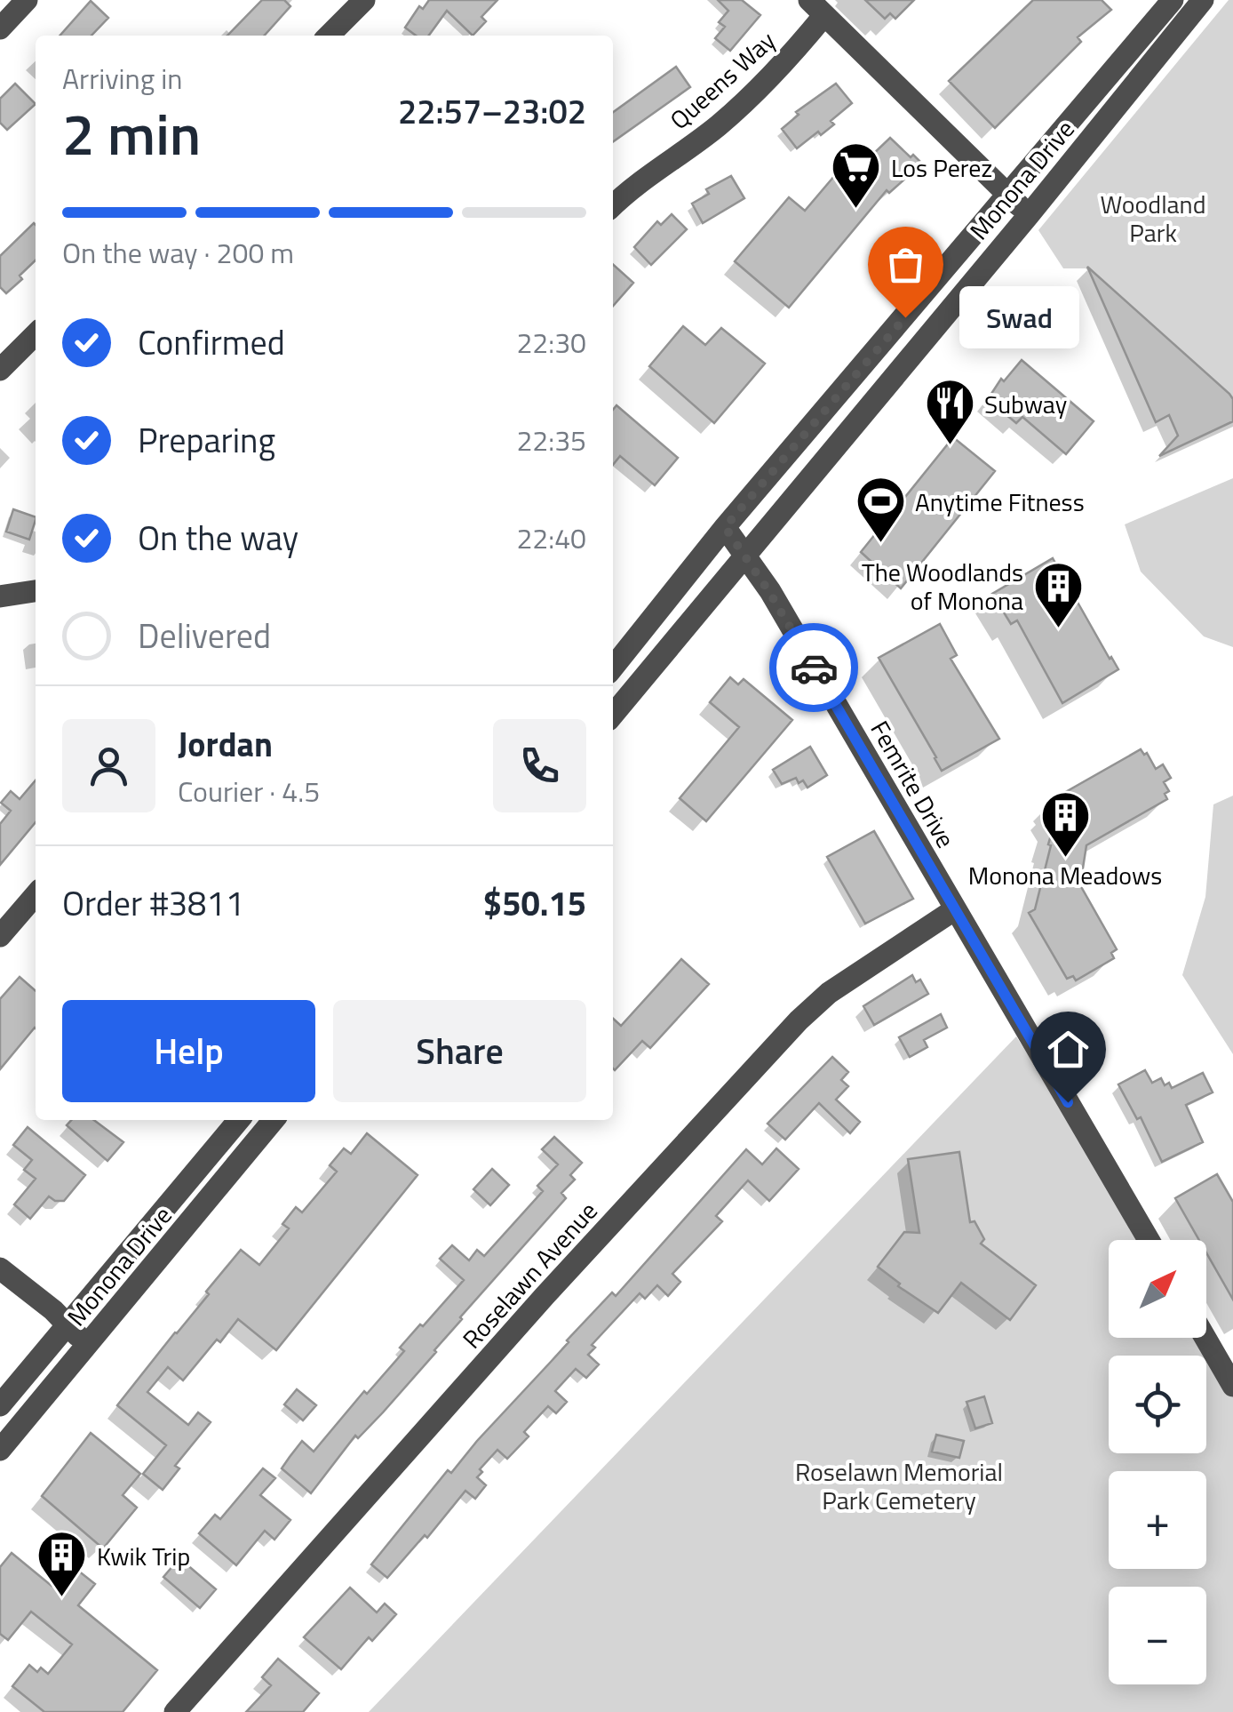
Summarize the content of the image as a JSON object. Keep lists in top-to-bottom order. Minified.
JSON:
{"streets":{"street":["Queens Way","Monona Drive","Femrite Drive","Roselawn Avenue"]},"crossings":[["Monona Drive","Femrite Drive"],["Femrite Drive","Roselawn Avenue"]],"parks":["Woodland Park","Roselawn Memorial Park Cemetery"],"places":{"supermarket":["Los Perez"],"other":["Swad"],"restaurant":["Subway"],"sports":["Anytime Fitness"],"building":["The Woodlands of Monona","Monona Meadows","Kwik Trip"]},"north":"top right","page":{"heading":["2 min","Arriving in","22:57–23:02"],"panel":["Jordan","Courier · 4.5","Order #3811","$50.15"],"bar":"On the way · 200 m","bubble":"Swad","list":[["Confirmed","22:30"],["Preparing","22:35"],["On the way","22:40"],"Delivered"],"buttons":["Help","Share"],"map_buttons":["+","−"]}}
